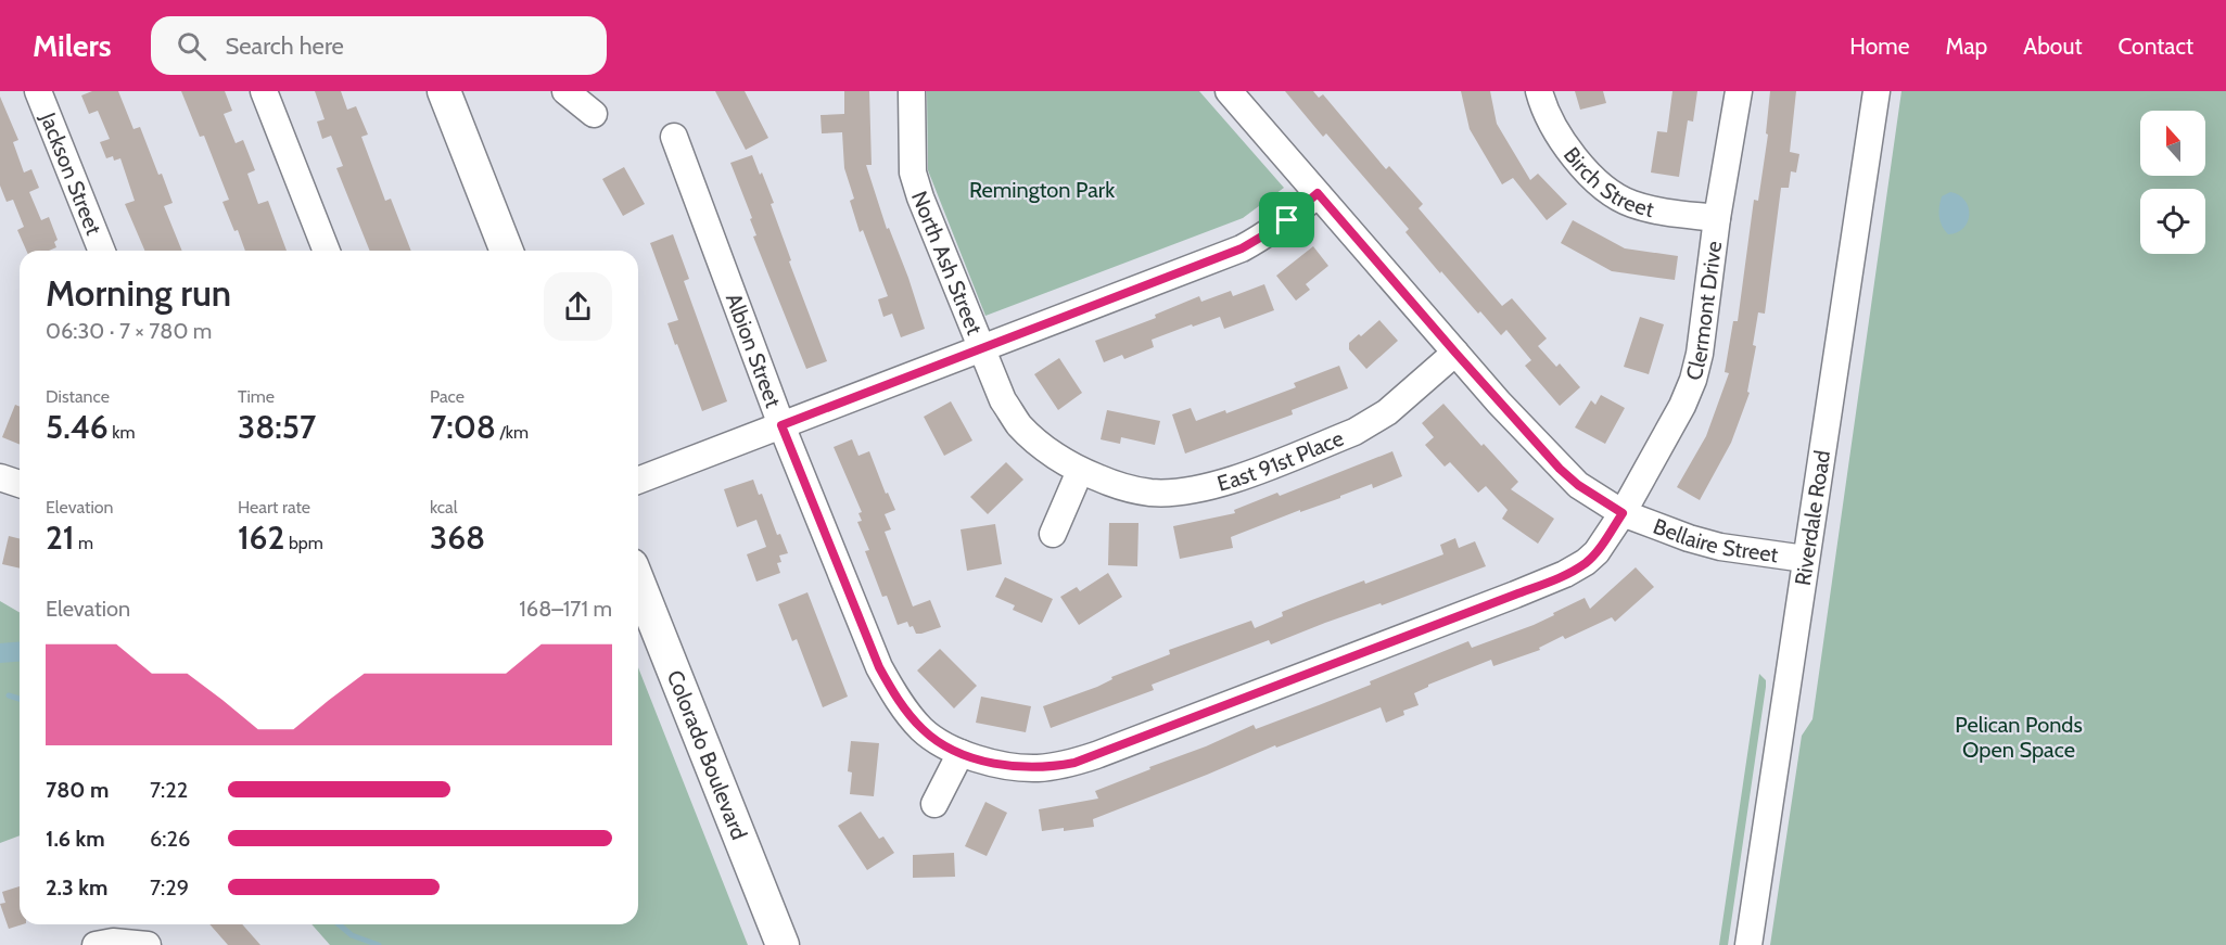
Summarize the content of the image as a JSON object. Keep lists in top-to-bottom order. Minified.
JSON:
{"streets":{"main road":["Colorado Boulevard"],"street":["Jackson Street","Birch Street","North Ash Street","Clermont Drive","Albion Street","East 91st Place","Riverdale Road","Bellaire Street"]},"crossings":[["Birch Street","Clermont Drive"],["North Ash Street","East 91st Place"],["Clermont Drive","Albion Street"],["Clermont Drive","Bellaire Street"],["East 91st Place","Bellaire Street"],["Riverdale Road","Bellaire Street"]],"parks":["Remington Park","Pelican Ponds Open Space"],"north":"top","page":{"header":"Milers","search":"Search here","nav":["Home","Map","About","Contact"],"heading":["Morning run","06:30 · 7 × 780 m"],"stats":[["Distance","5.46 km"],["Time","38:57"],["Pace","7:08 /km"],["Elevation","21 m"],["Heart rate","162 bpm"],["kcal","368"]],"chart":["Elevation","168–171 m"],"list":[{"name":"780 m","note":"7:22"},{"name":"1.6 km","note":"6:26"},{"name":"2.3 km","note":"7:29"}]}}
